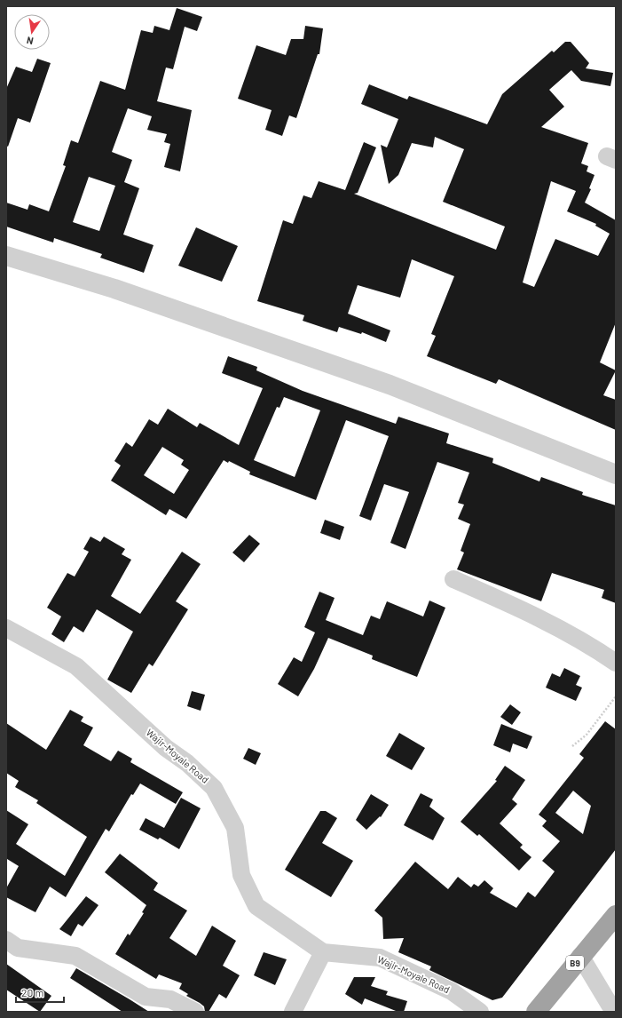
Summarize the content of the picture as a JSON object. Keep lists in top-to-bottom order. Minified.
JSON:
{"streets":{"highway":["B9"],"street":["Wajir-Moyale Road"]},"scale_bar":"20 m","north":"bottom"}
